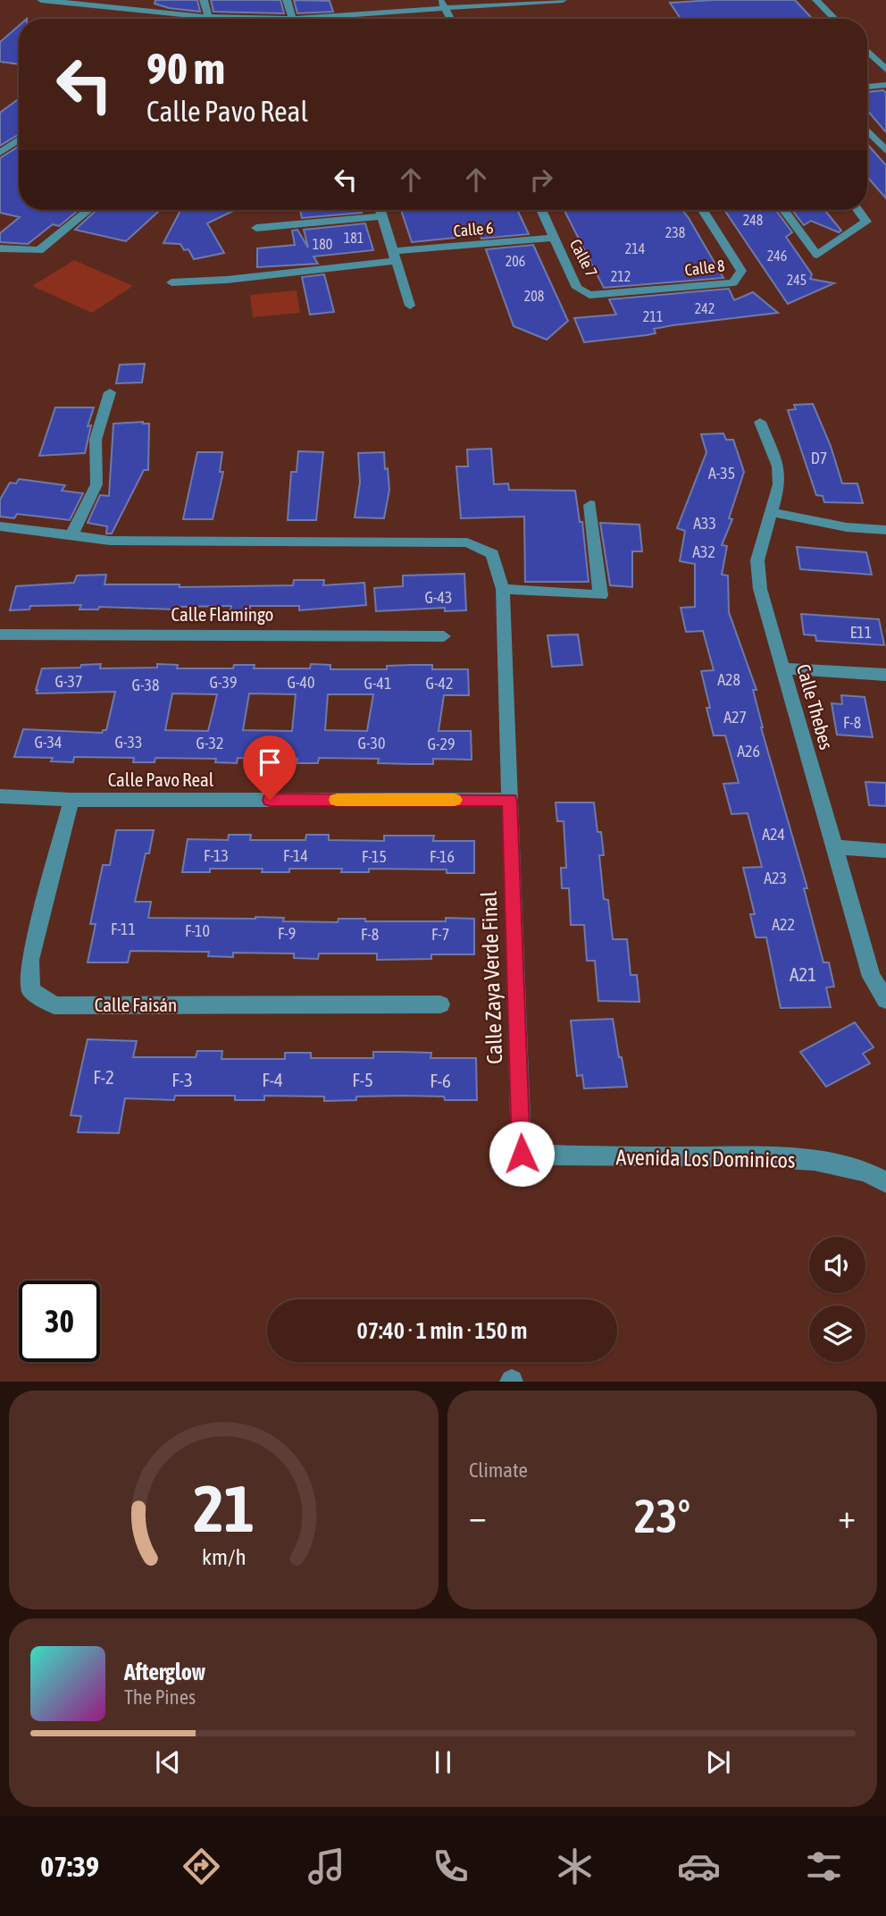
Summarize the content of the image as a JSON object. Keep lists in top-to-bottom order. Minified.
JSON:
{"streets":{"street":["Calle 6","Calle 7","Calle 8","Calle Flamingo","Calle Thebes","Calle Pavo Real","Calle Zaya Verde Final","Calle Faisán","Avenida Los Dominicos"]},"crossings":[["Calle 6","Calle 7"],["Calle 7","Calle 8"],["Calle Pavo Real","Calle Zaya Verde Final"],["Calle Pavo Real","Calle Faisán"],["Calle Zaya Verde Final","Avenida Los Dominicos"]],"house_numbers":["248","238","181","180","214","246","206","212","245","208","242","211","D7","A-35","A33","A32","G-43","E11","A28","G-37","G-39","G-40","G-41","G-42","G-38","A27","F-8","G-34","G-33","G-32","G-30","G-29","A26","A24","F-13","F-14","F-15","F-16","A23","A22","F-11","F-10","F-9","F-8","F-7","A21","F-2","F-3","F-4","F-5","F-6"],"page":{"turn":["90 m","Calle Pavo Real"],"limit":"30","trip":"07:40 · 1 min · 150 m","tile":"Climate","heat":["−","23°","+"],"song":["Afterglow","The Pines"],"tabs":"07:39","gauge":["21","km/h"]}}
